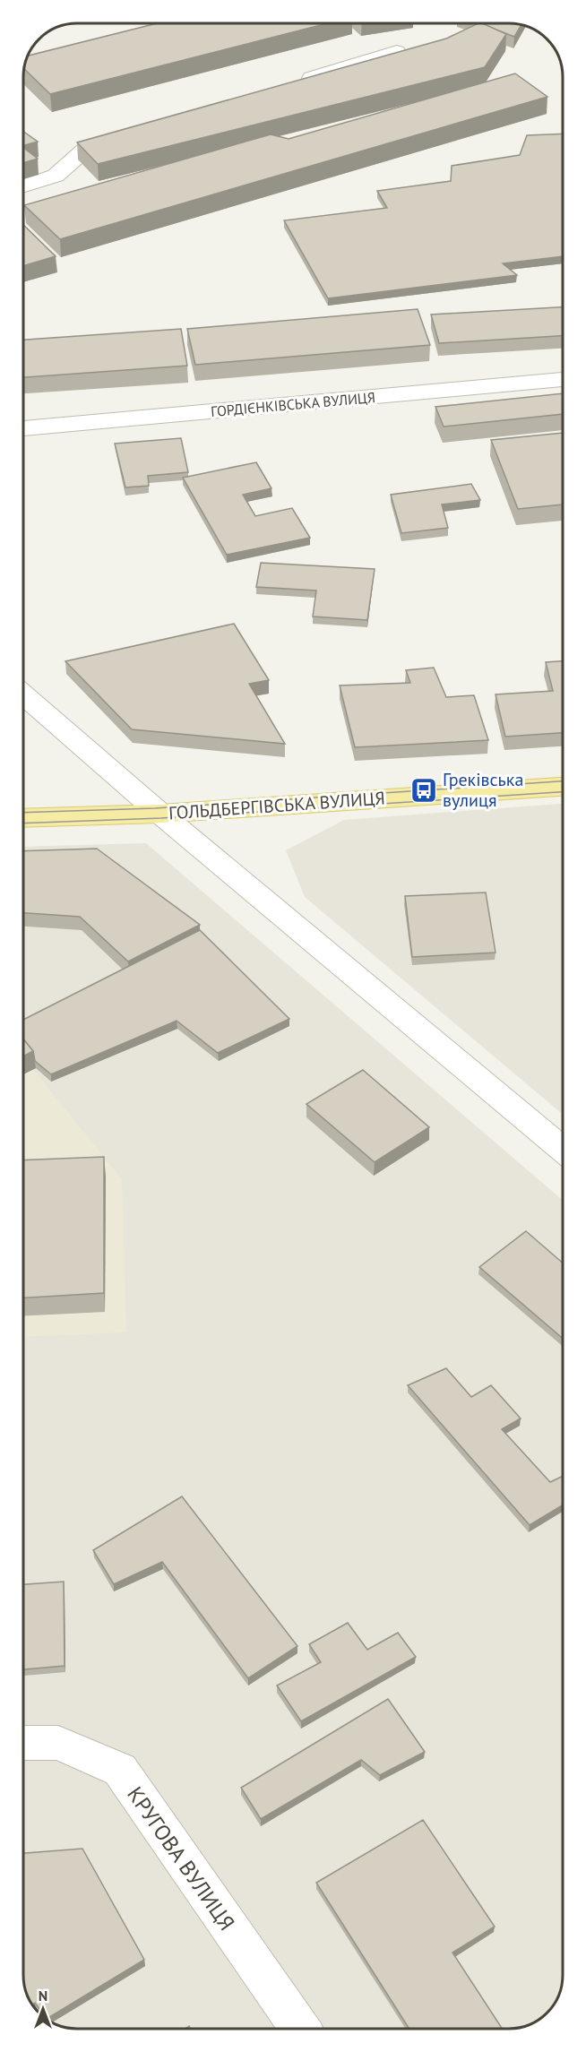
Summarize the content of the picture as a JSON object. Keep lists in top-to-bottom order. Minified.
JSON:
{"streets":{"main road":["ГОЛЬДБЕРГІВСЬКА ВУЛИЦЯ"],"street":["ГОРДІЄНКІВСЬКА ВУЛИЦЯ","КРУГОВА ВУЛИЦЯ"]},"places":{"bus stop":["Греківська вулиця"]},"north":"top"}
